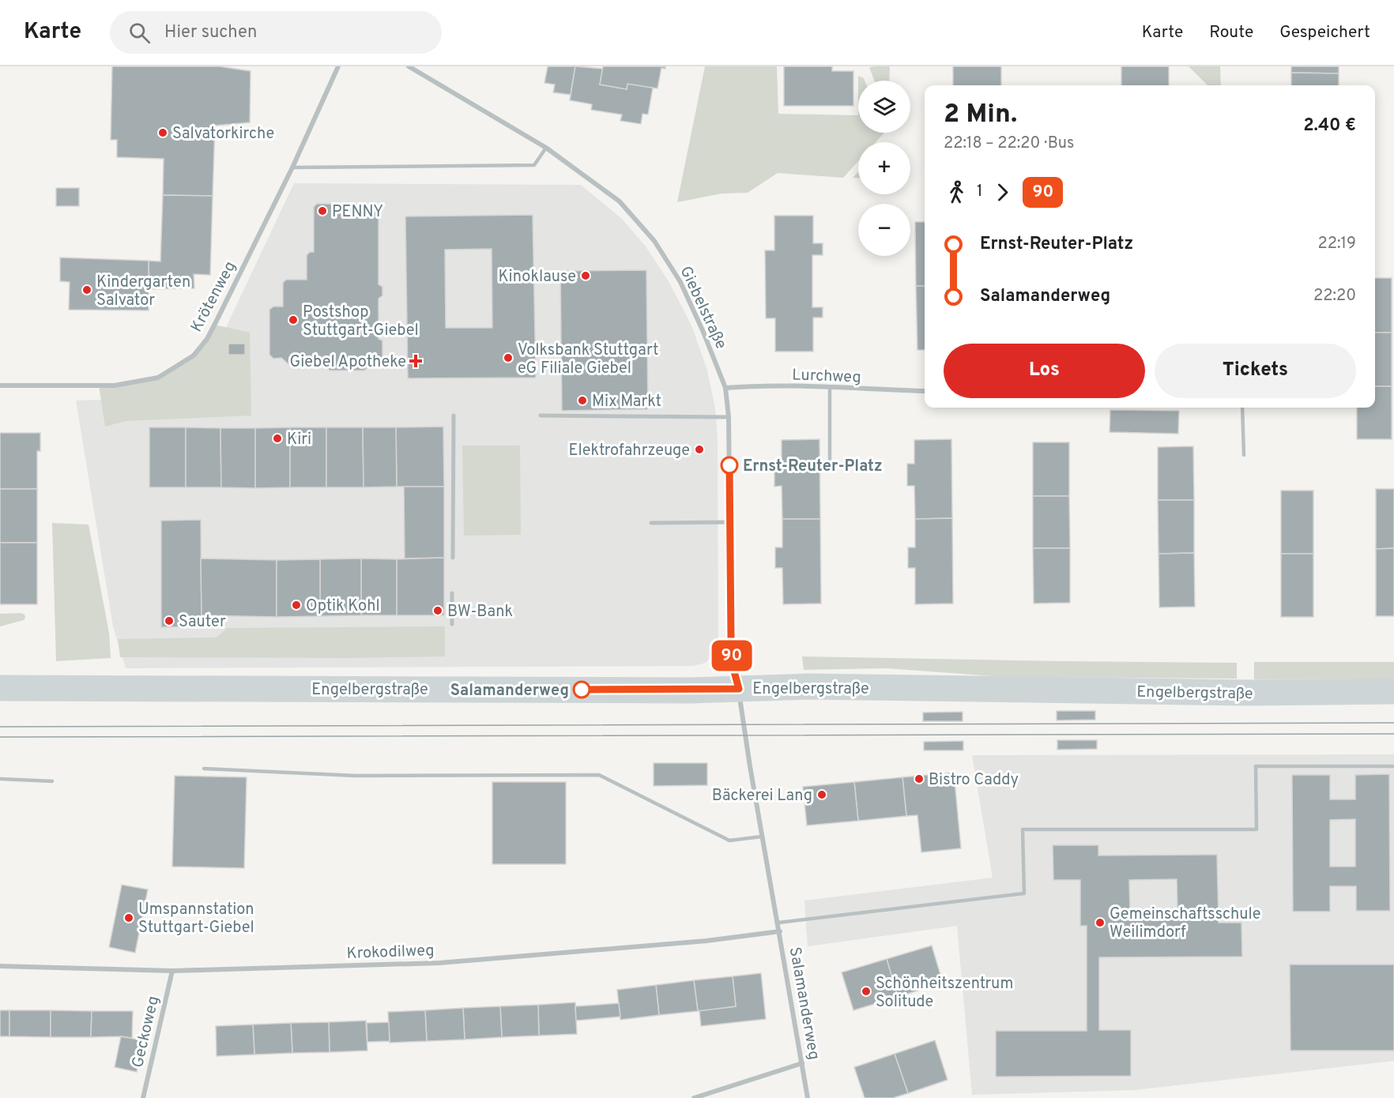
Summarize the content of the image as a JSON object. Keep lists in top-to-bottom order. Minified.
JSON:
{"streets":{"main road":["Engelbergstraße"],"street":["Krötenweg","Giebelstraße","Lurchweg","Krokodilweg","Salamanderweg","Geckoweg"]},"crossings":[["Giebelstraße","Lurchweg"],["Giebelstraße","Engelbergstraße"],["Giebelstraße","Salamanderweg"],["Engelbergstraße","Salamanderweg"],["Krokodilweg","Salamanderweg"],["Krokodilweg","Geckoweg"]],"places":{"other":["Salvatorkirche","PENNY","Kinoklause","Kindergarten Salvator","Postshop Stuttgart-Giebel","Volksbank Stuttgart eG Filiale Giebel","Mix Markt","Kiri","Elektrofahrzeuge","Ernst-Reuter-Platz","Optik Kohl","BW-Bank","Sauter","Salamanderweg","Bistro Caddy","Bäckerei Lang","Umspannstation Stuttgart-Giebel","Gemeinschaftsschule Weilimdorf","Schönheitszentrum Solitude"],"health":["Giebel Apotheke"]},"lines":["bus line 90"],"page":{"header":"Karte","search":"Hier suchen","nav":["Karte","Route","Gespeichert"],"on_map":"90","map_buttons":["+","−"],"heading":["2 Min.","22:18 – 22:20 · Bus","2.40 €"],"legs":["1","90"],"list":[{"name":"Ernst-Reuter-Platz","value":"22:19"},{"name":"Salamanderweg","value":"22:20"}],"buttons":["Los","Tickets"]}}
